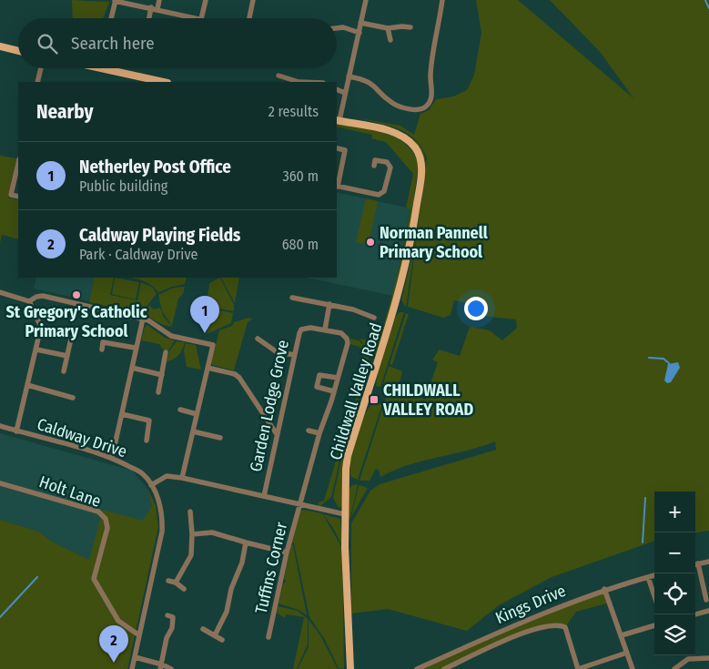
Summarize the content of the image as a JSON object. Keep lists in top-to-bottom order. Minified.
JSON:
{"streets":{"main road":["Childwall Valley Road"],"street":["Garden Lodge Grove","Caldway Drive","Holt Lane","Tuffins Corner","Kings Drive"]},"crossings":[["Childwall Valley Road","Garden Lodge Grove"],["Garden Lodge Grove","Caldway Drive"],["Garden Lodge Grove","Tuffins Corner"],["Caldway Drive","Holt Lane"]],"places":{"other":["Norman Pannell Primary School","St Gregory's Catholic Primary School"],"transit":["CHILDWALL VALLEY ROAD"]},"page":{"search":"Search here","heading":["Nearby","2 results"],"list":[{"mark":"1","name":"Netherley Post Office","note":"Public building","value":"360 m"},{"mark":"2","name":"Caldway Playing Fields","note":"Park · Caldway Drive","value":"680 m"}],"pins":["1","2"],"map_buttons":["+","−"]}}
